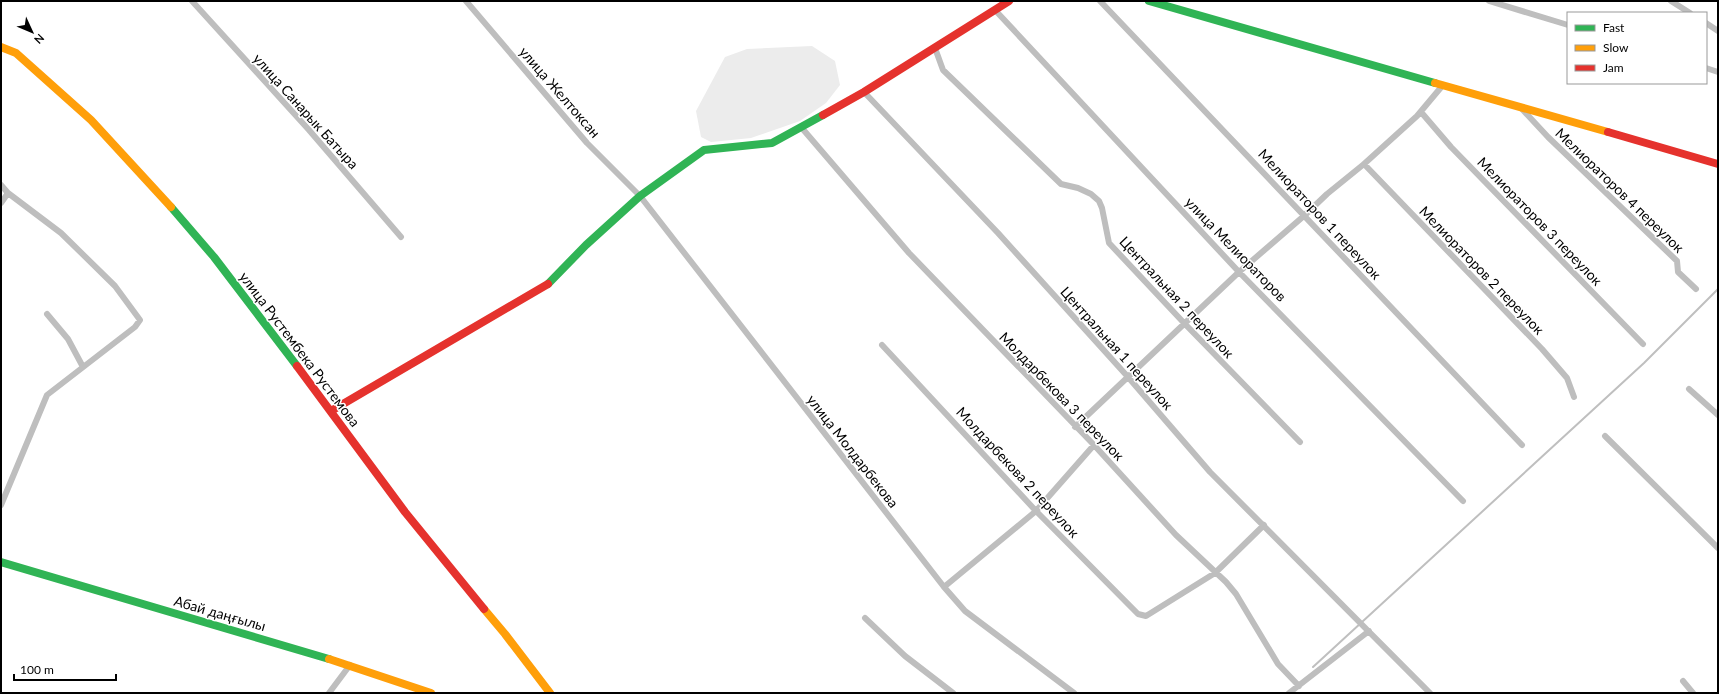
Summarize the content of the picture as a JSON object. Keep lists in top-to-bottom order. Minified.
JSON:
{"streets":{"street":["улица Желтоксан","улица Санарык Батыра","Мелиораторов 4 переулок","Мелиораторов 1 переулок","Мелиораторов 3 переулок","улица Мелиораторов","Мелиораторов 2 переулок","Центральная 2 переулок","Центральная 1 переулок","улица Рустембека Рустемова","Молдарбекова 3 переулок","улица Молдарбекова","Молдарбекова 2 переулок","Абай даңғылы"]},"crossings":[["улица Желтоксан","улица Молдарбекова"],["Молдарбекова 3 переулок","Молдарбекова 2 переулок"]],"legend":["Fast","Slow","Jam"],"scale_bar":"100 m","north":"bottom right"}
